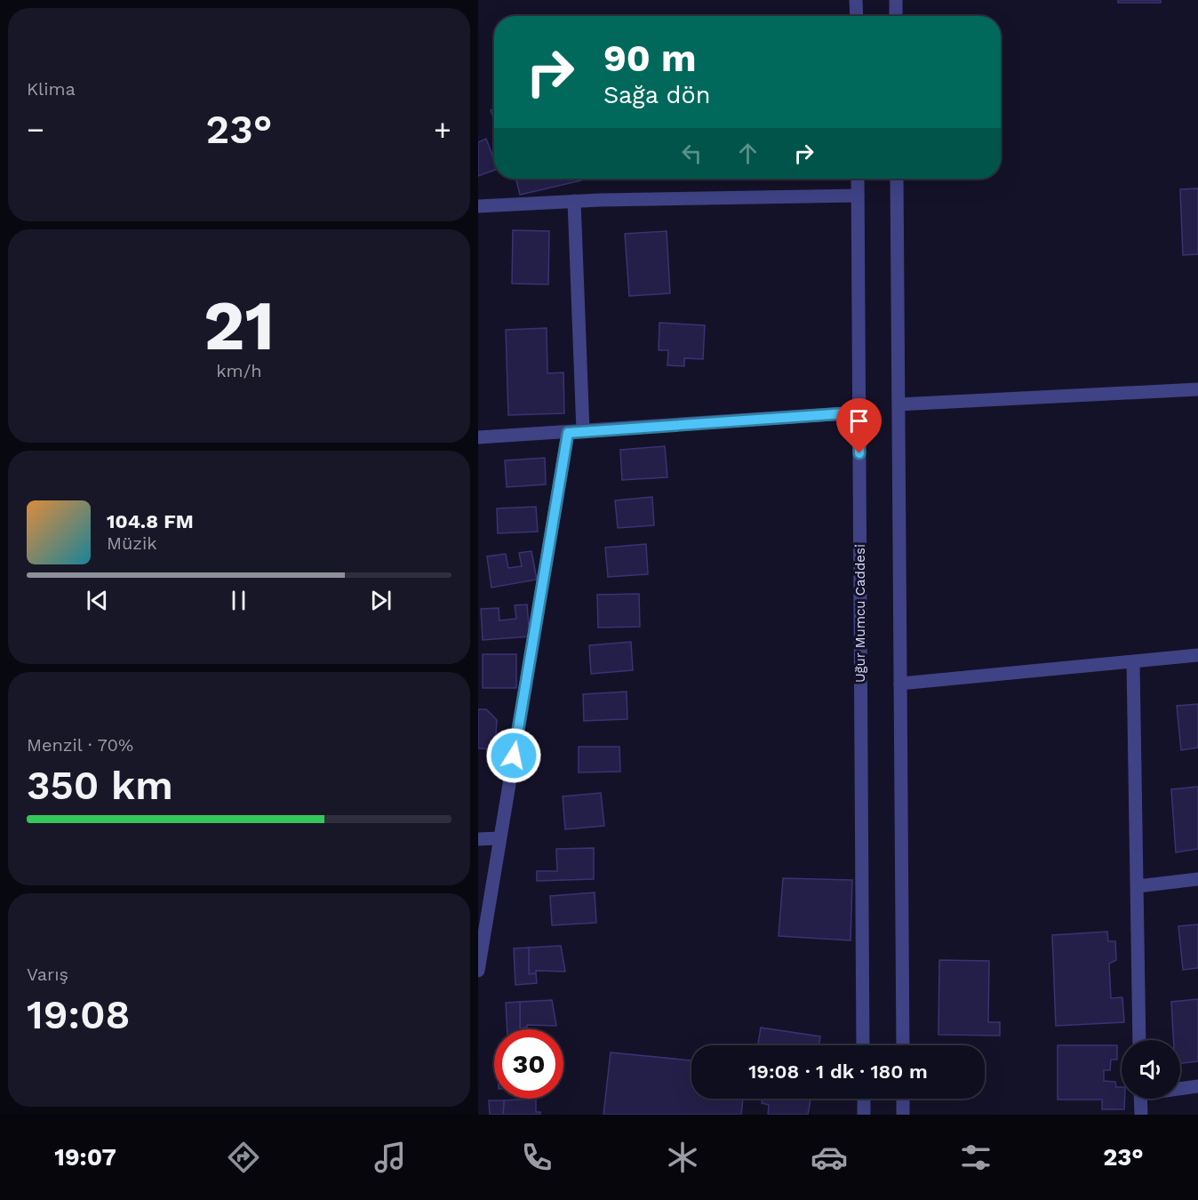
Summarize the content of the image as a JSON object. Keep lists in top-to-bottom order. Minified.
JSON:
{"streets":{"street":["Uğur Mumcu Caddesi"]},"page":{"tile":["Klima",["21","km/h"],["Menzil · 70%","350 km"],["Varış","19:08"]],"turn":["90 m","Sağa dön"],"heat":["−","23°","+"],"song":["104.8 FM","Müzik"],"limit":"30","trip":"19:08 · 1 dk · 180 m","tabs":["19:07","23°"]}}
